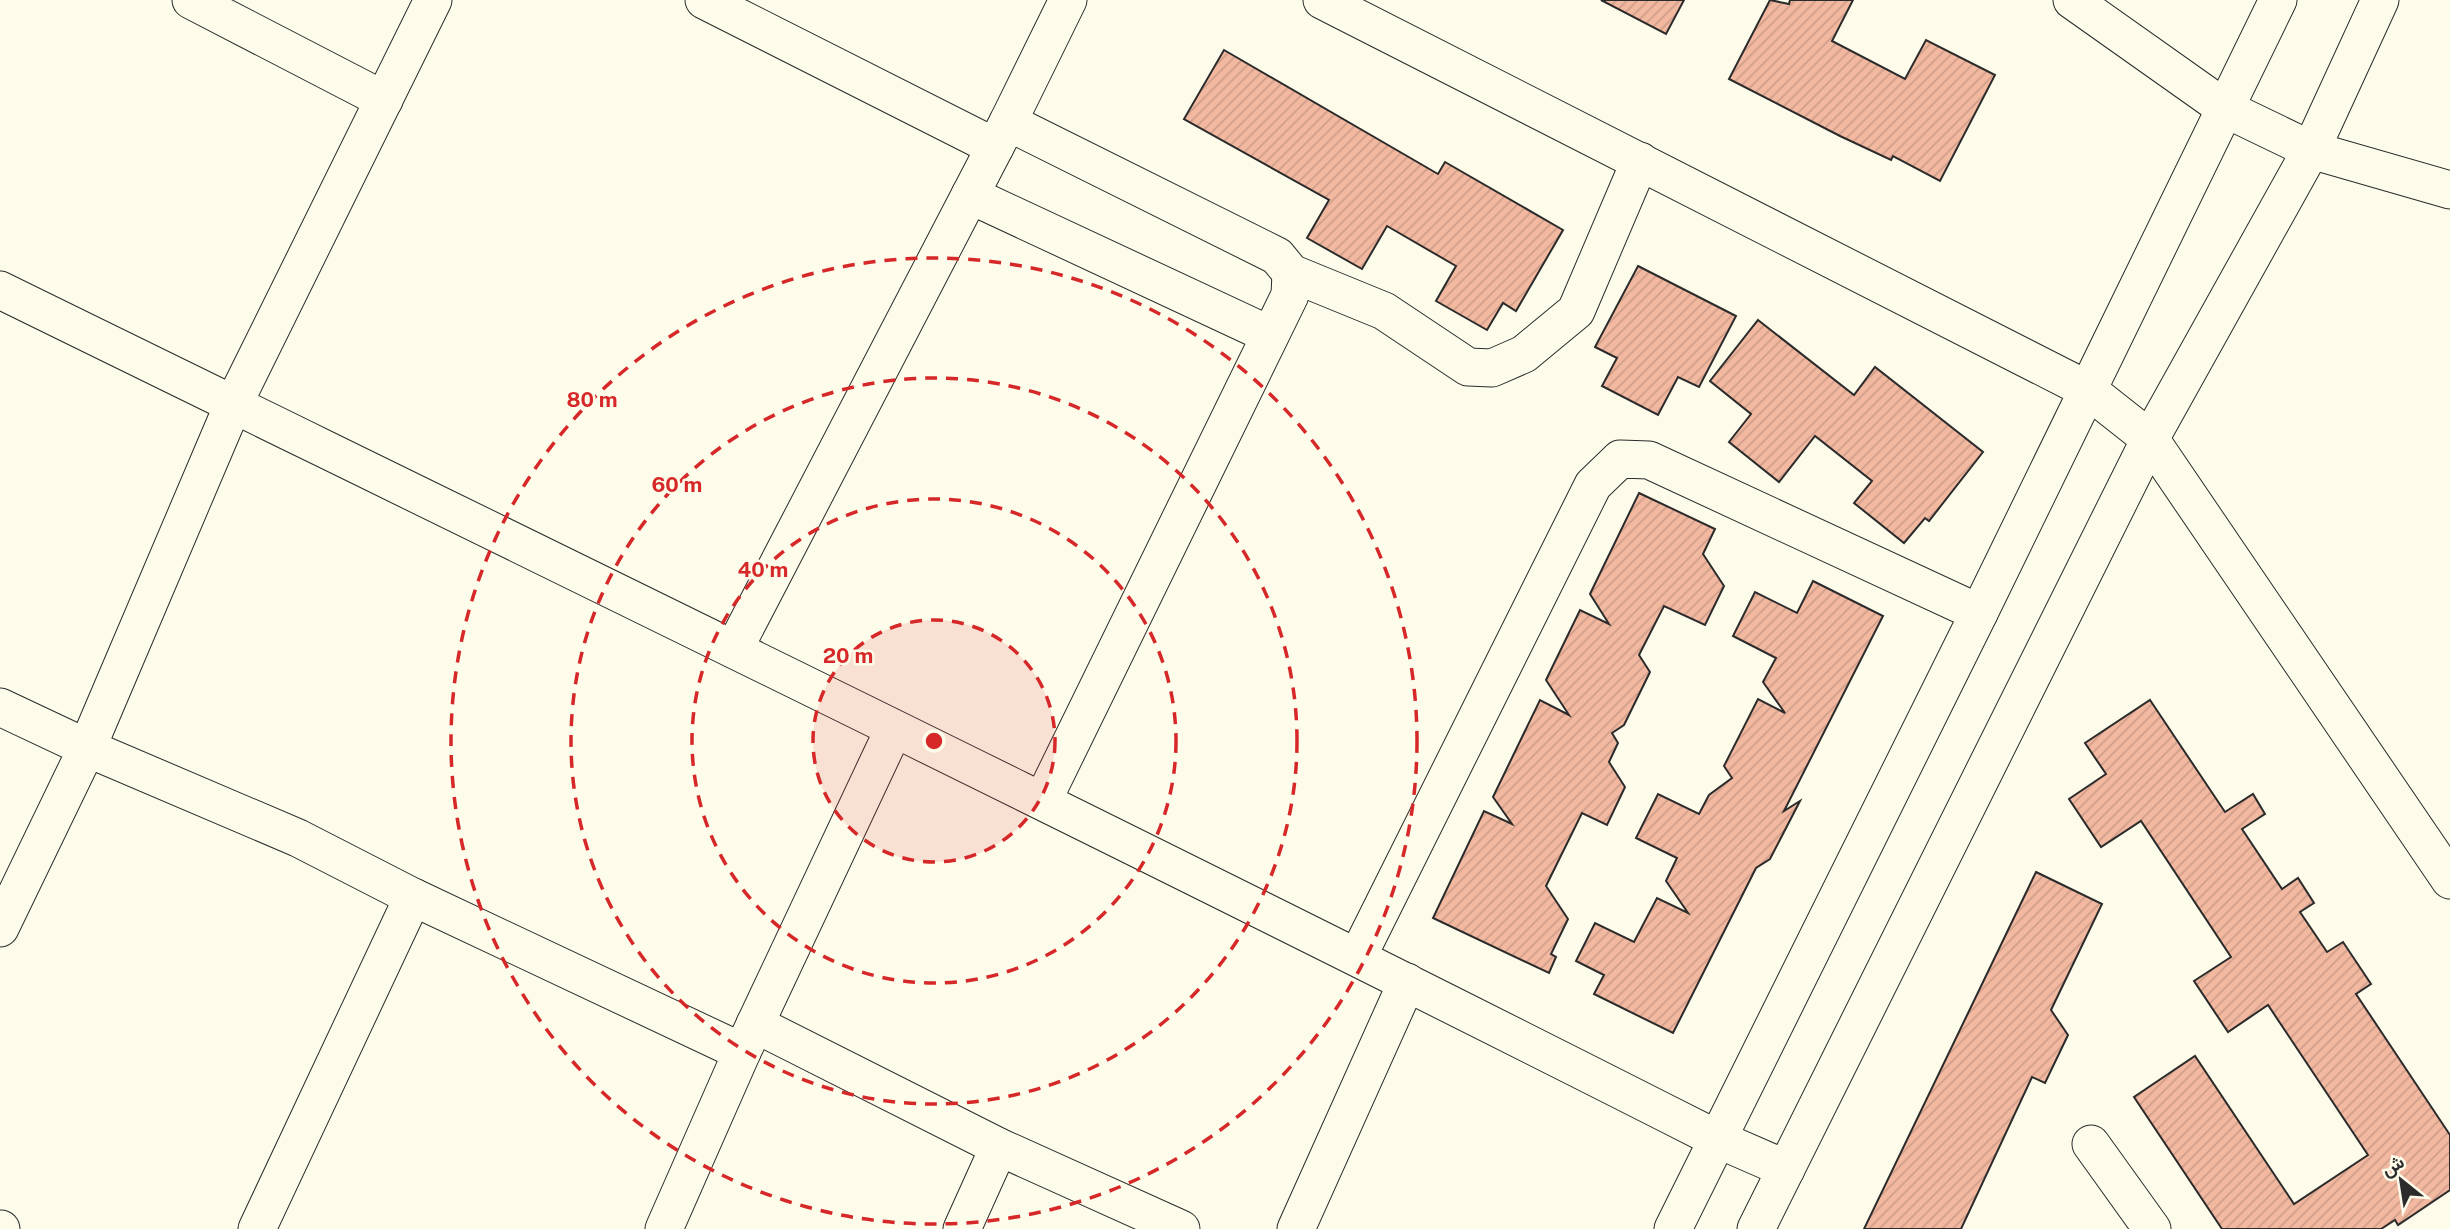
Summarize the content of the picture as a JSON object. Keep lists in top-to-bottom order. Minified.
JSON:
{"north":"top left","rings":["80 m","60 m","40 m","20 m"]}
